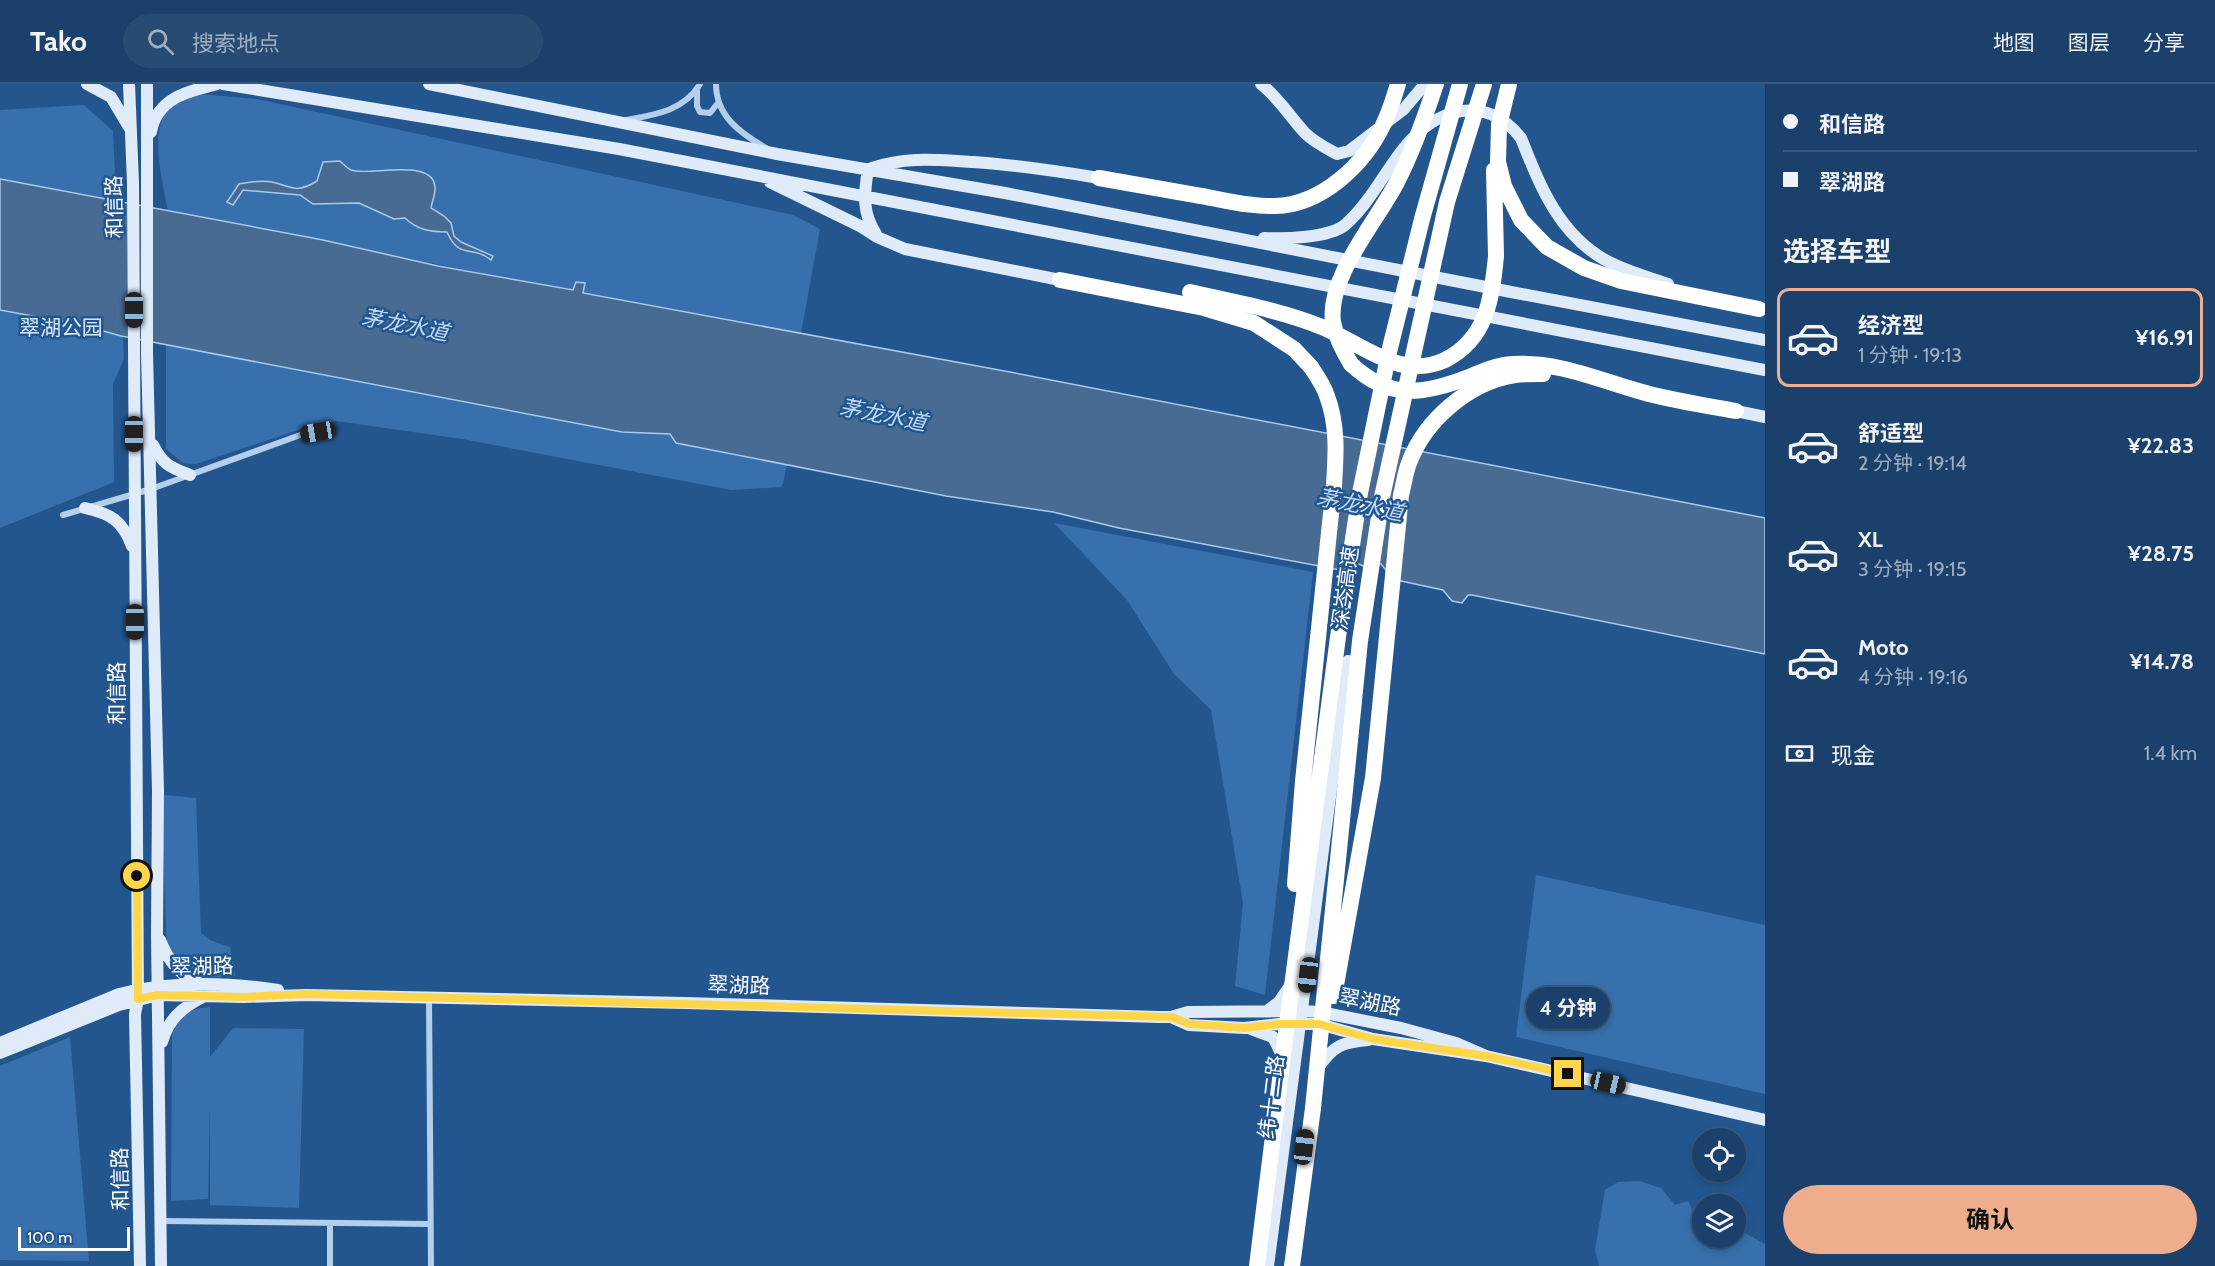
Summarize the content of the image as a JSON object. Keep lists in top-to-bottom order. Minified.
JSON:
{"streets":{"highway":["深岑高速"],"street":["和信路","翠湖路","纬十二路"]},"crossings":[["和信路","翠湖路"],["翠湖路","纬十二路"]],"water":["茅龙水道"],"parks":["翠湖公园"],"scale_bar":"100 m","page":{"header":"Tako","search":"搜索地点","nav":["地图","图层","分享"],"banner":["和信路","翠湖路"],"heading":"选择车型","list":[{"name":"经济型","note":"1 分钟 · 19:13","value":"¥16.91"},{"name":"舒适型","note":"2 分钟 · 19:14","value":"¥22.83"},{"name":"XL","note":"3 分钟 · 19:15","value":"¥28.75"},{"name":"Moto","note":"4 分钟 · 19:16","value":"¥14.78"}],"pay":["现金","1.4 km"],"bubble":"4 分钟","buttons":"确认","scale":"100 m"}}
